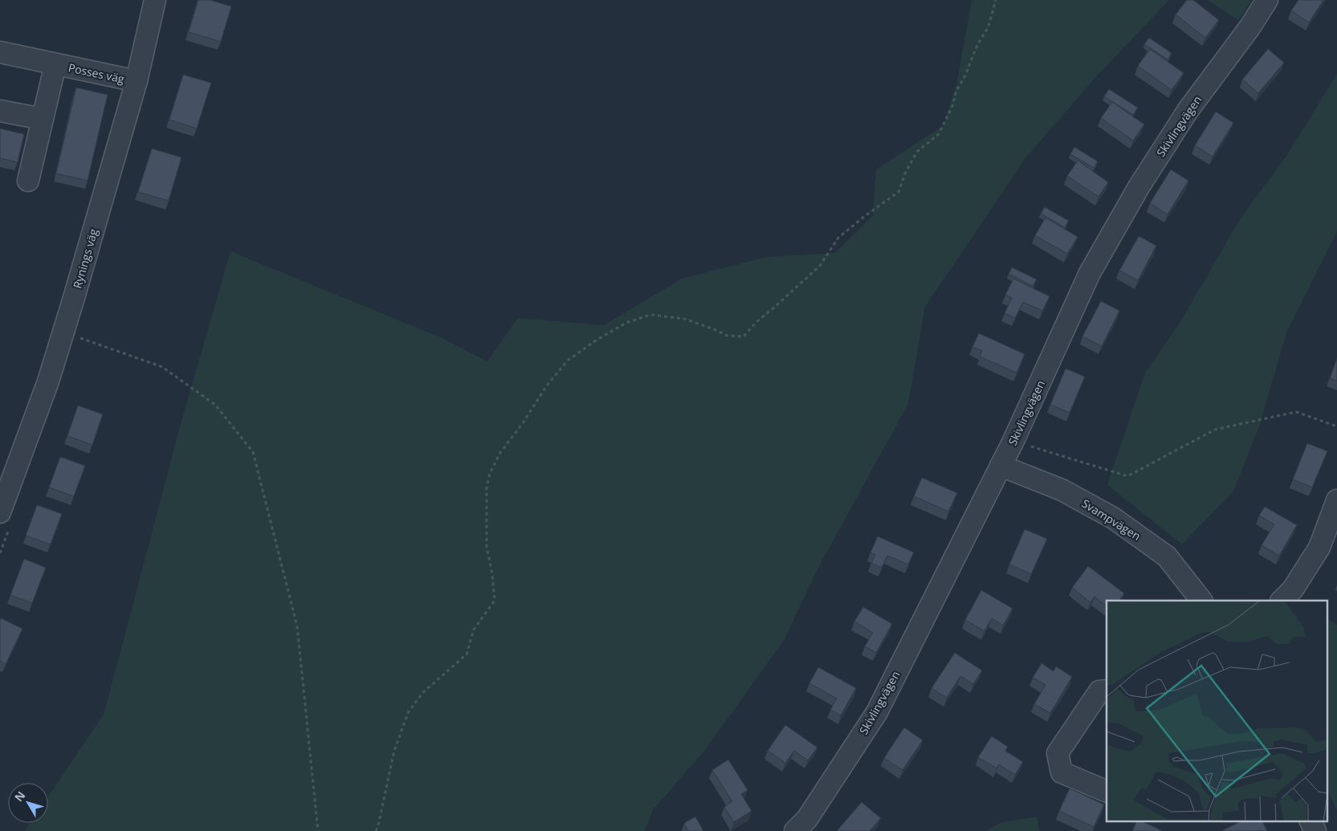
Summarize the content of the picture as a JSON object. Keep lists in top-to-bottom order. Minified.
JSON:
{"streets":{"street":["Posses väg","Skivlingvägen","Rynings väg","Svampvägen"]},"crossings":[["Posses väg","Rynings väg"],["Skivlingvägen","Svampvägen"]],"north":"top left"}
